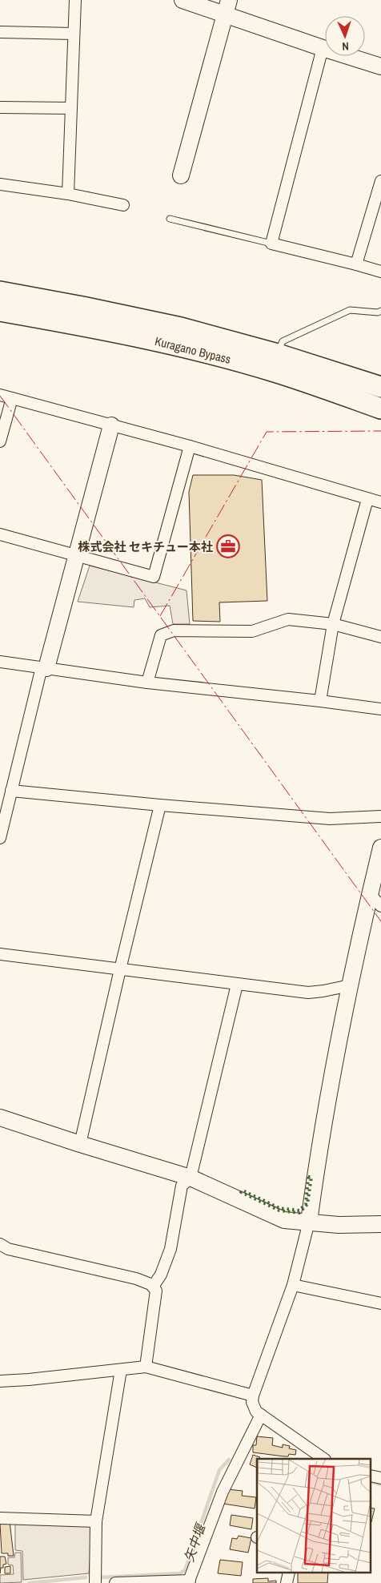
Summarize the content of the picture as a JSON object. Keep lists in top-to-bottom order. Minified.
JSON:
{"streets":{"highway":["Kuragano Bypass"]},"water":["矢中堰"],"places":{"office":["株式会社 セキチュー本社"]},"north":"bottom"}
